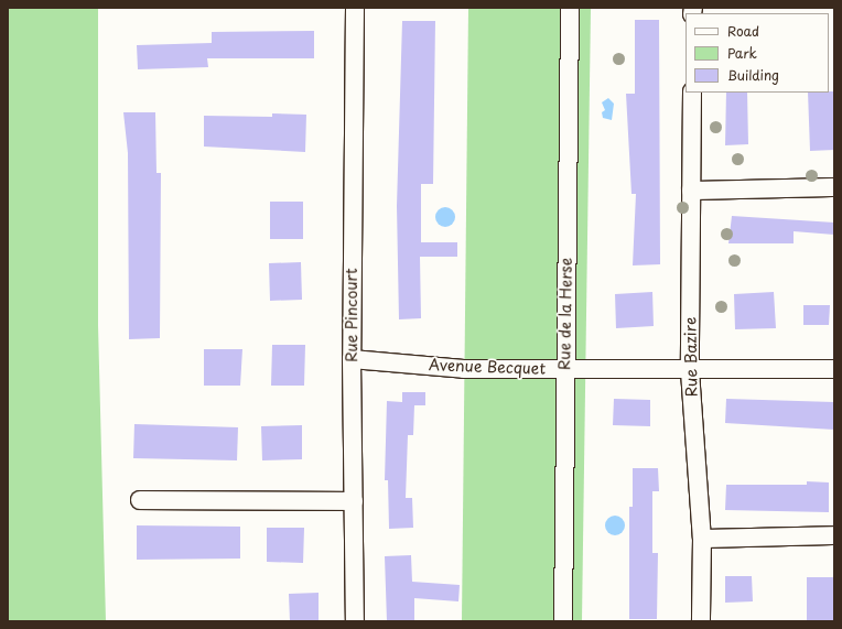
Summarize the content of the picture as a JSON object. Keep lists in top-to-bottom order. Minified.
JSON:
{"streets":{"street":["Rue de la Herse","Rue Pincourt","Rue Bazire","Avenue Becquet"]},"crossings":[["Rue de la Herse","Avenue Becquet"],["Rue Pincourt","Avenue Becquet"],["Rue Bazire","Avenue Becquet"]],"legend":["Road","Park","Building"]}
